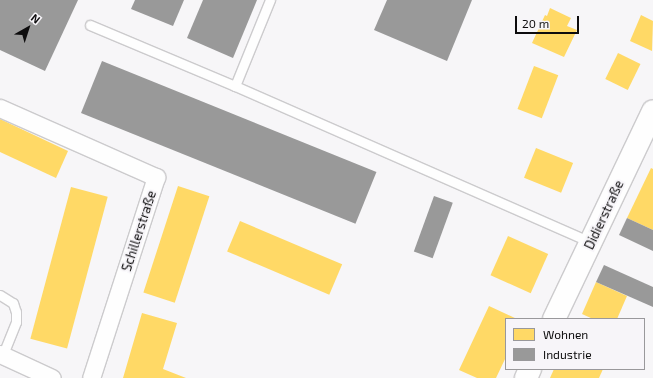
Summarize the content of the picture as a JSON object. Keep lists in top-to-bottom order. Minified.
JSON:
{"streets":{"street":["Didierstraße","Schillerstraße"]},"legend":["Wohnen","Industrie"],"scale_bar":"20 m","north":"top right"}
